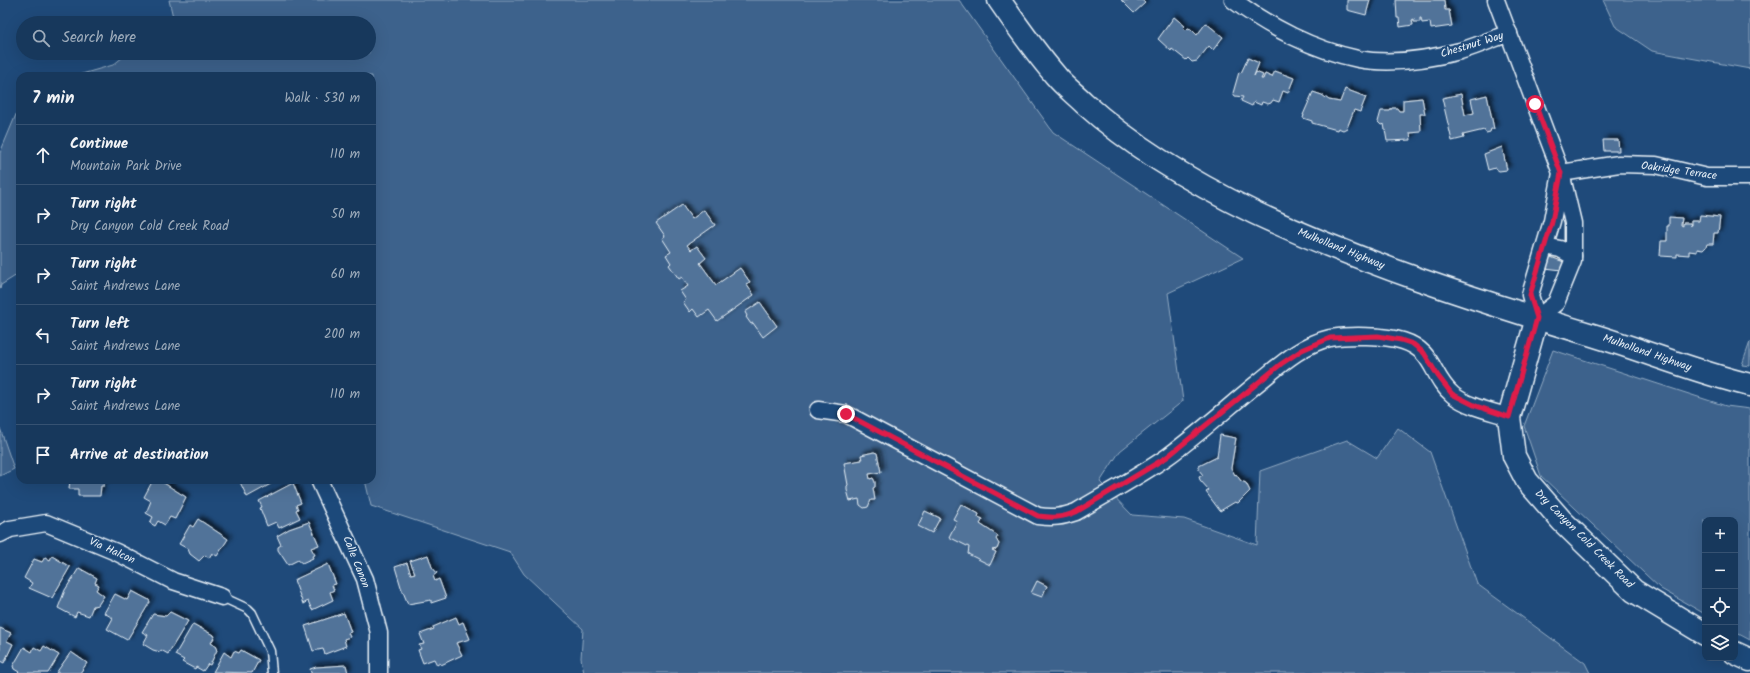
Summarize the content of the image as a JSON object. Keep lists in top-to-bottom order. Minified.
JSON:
{"streets":{"main road":["Mulholland Highway","Dry Canyon Cold Creek Road"],"street":["Chestnut Way","Oakridge Terrace","Via Halcon","Calle Canon"]},"crossings":[["Mulholland Highway","Dry Canyon Cold Creek Road"]],"page":{"search":"Search here","heading":["7 min","Walk · 530 m"],"list":[["Continue","Mountain Park Drive","110 m"],["Turn right","Dry Canyon Cold Creek Road","50 m"],["Turn right","Saint Andrews Lane","60 m"],["Turn left","Saint Andrews Lane","200 m"],["Turn right","Saint Andrews Lane","110 m"],"Arrive at destination"],"map_buttons":["+","−"]}}
